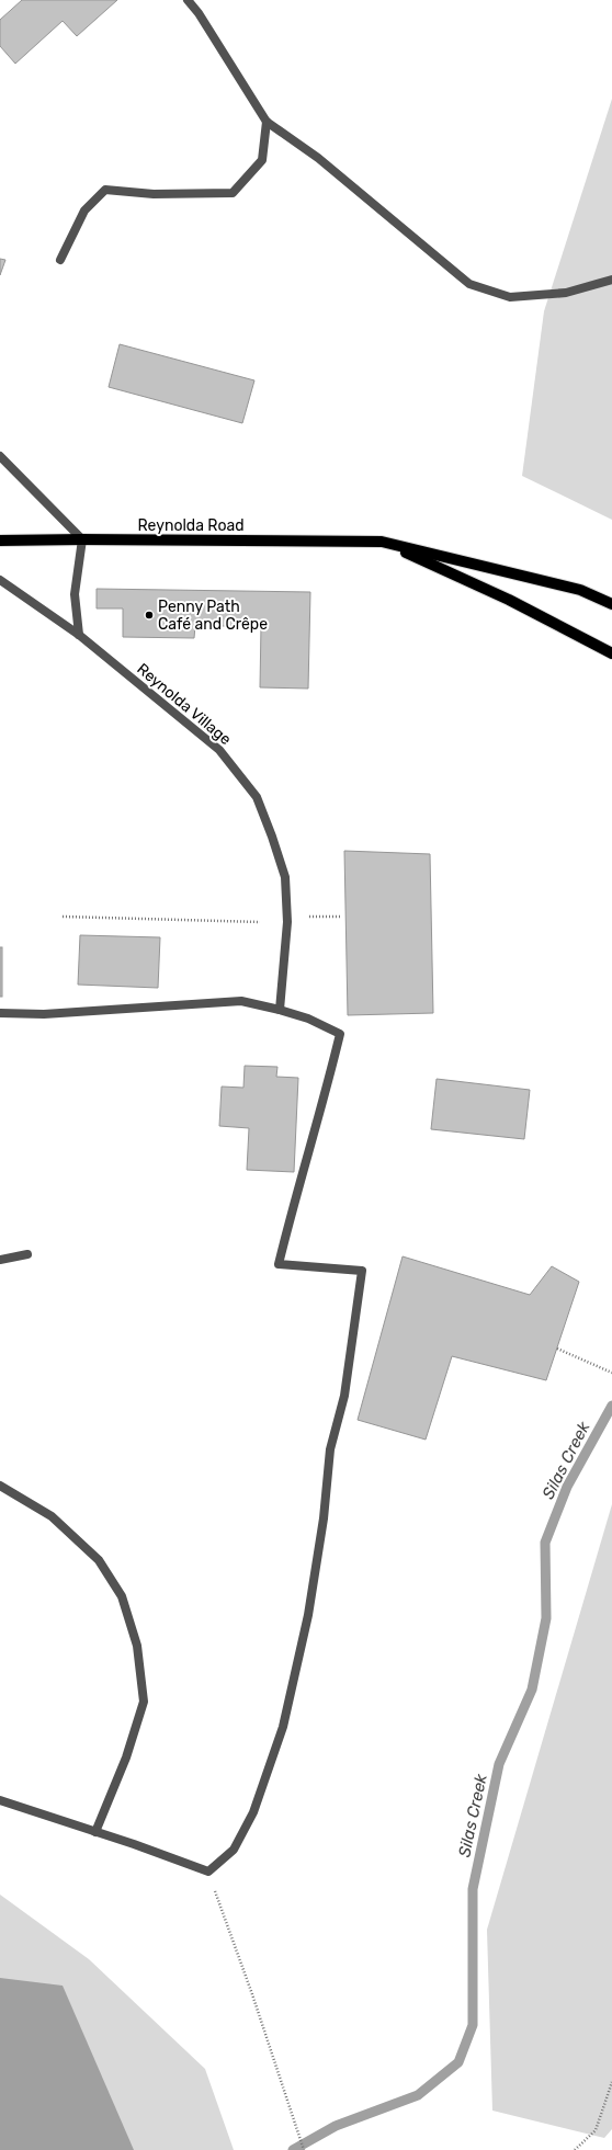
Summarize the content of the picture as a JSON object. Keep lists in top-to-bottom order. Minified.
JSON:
{"streets":{"main road":["Reynolda Road"],"street":["Reynolda Village"]},"water":["Silas Creek"],"places":["Penny Path Café and Crêpe"]}
